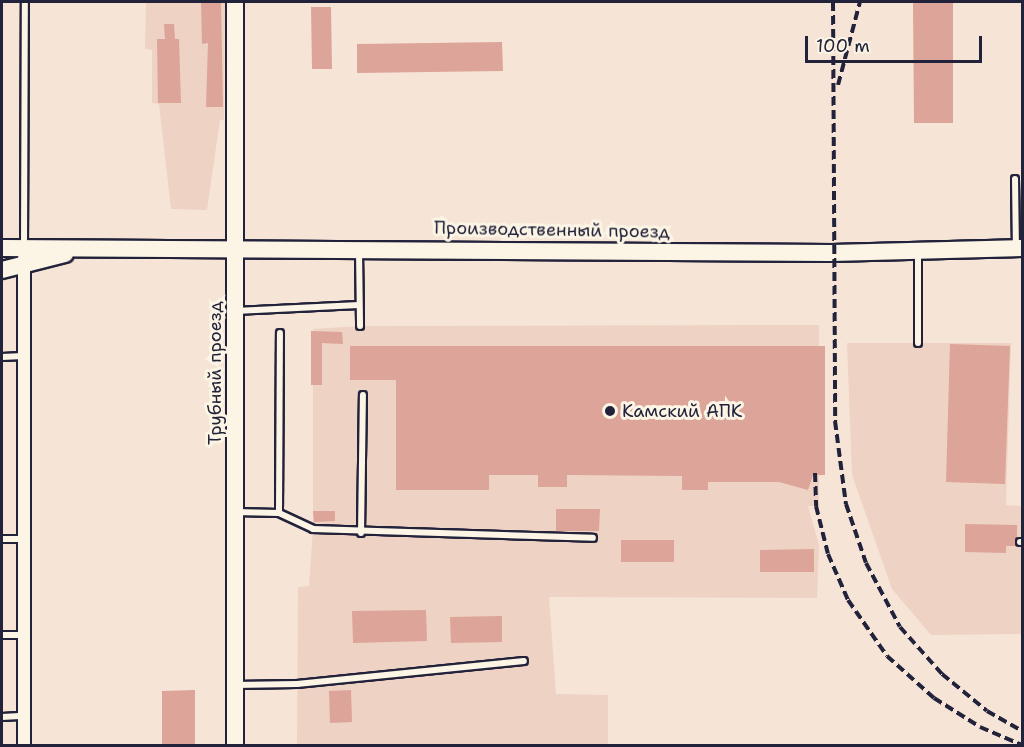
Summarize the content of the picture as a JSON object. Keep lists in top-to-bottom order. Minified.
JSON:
{"streets":{"street":["Производственный проезд","Трубный проезд"]},"crossings":[["Производственный проезд","Трубный проезд"]],"places":["Камский АПК"],"scale_bar":"100 m"}
